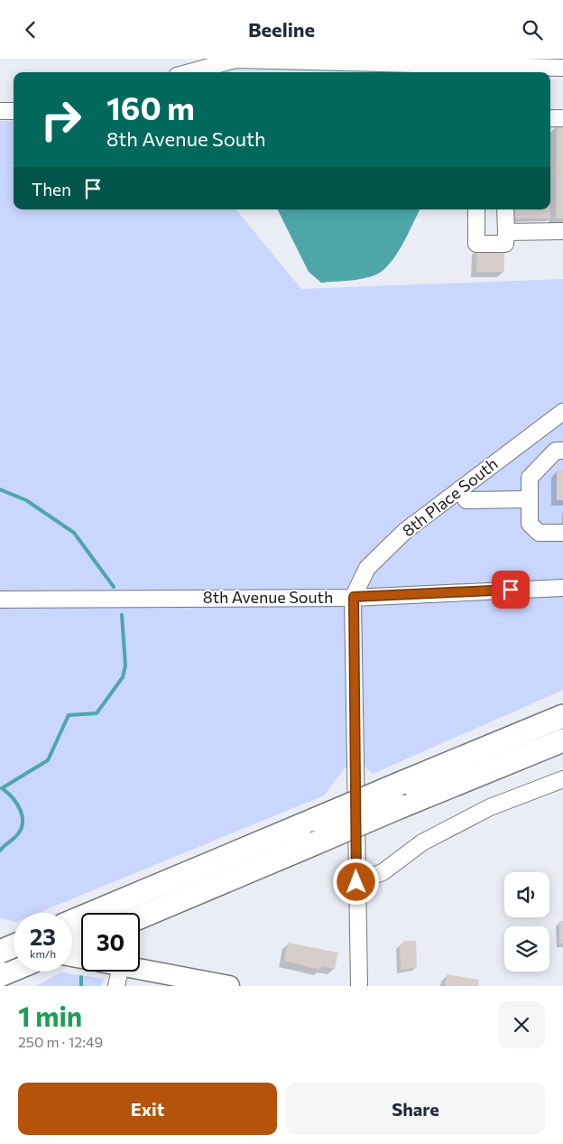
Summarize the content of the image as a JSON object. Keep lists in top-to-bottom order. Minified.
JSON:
{"streets":{"street":["8th Place South","8th Avenue South"]},"crossings":[["8th Place South","8th Avenue South"]],"page":{"header":"Beeline","turn":["160 m","8th Avenue South"],"then":"Then","speed":"23 km/h","limit":"30","heading":["1 min","250 m · 12:49"],"buttons":["Exit","Share"]}}
